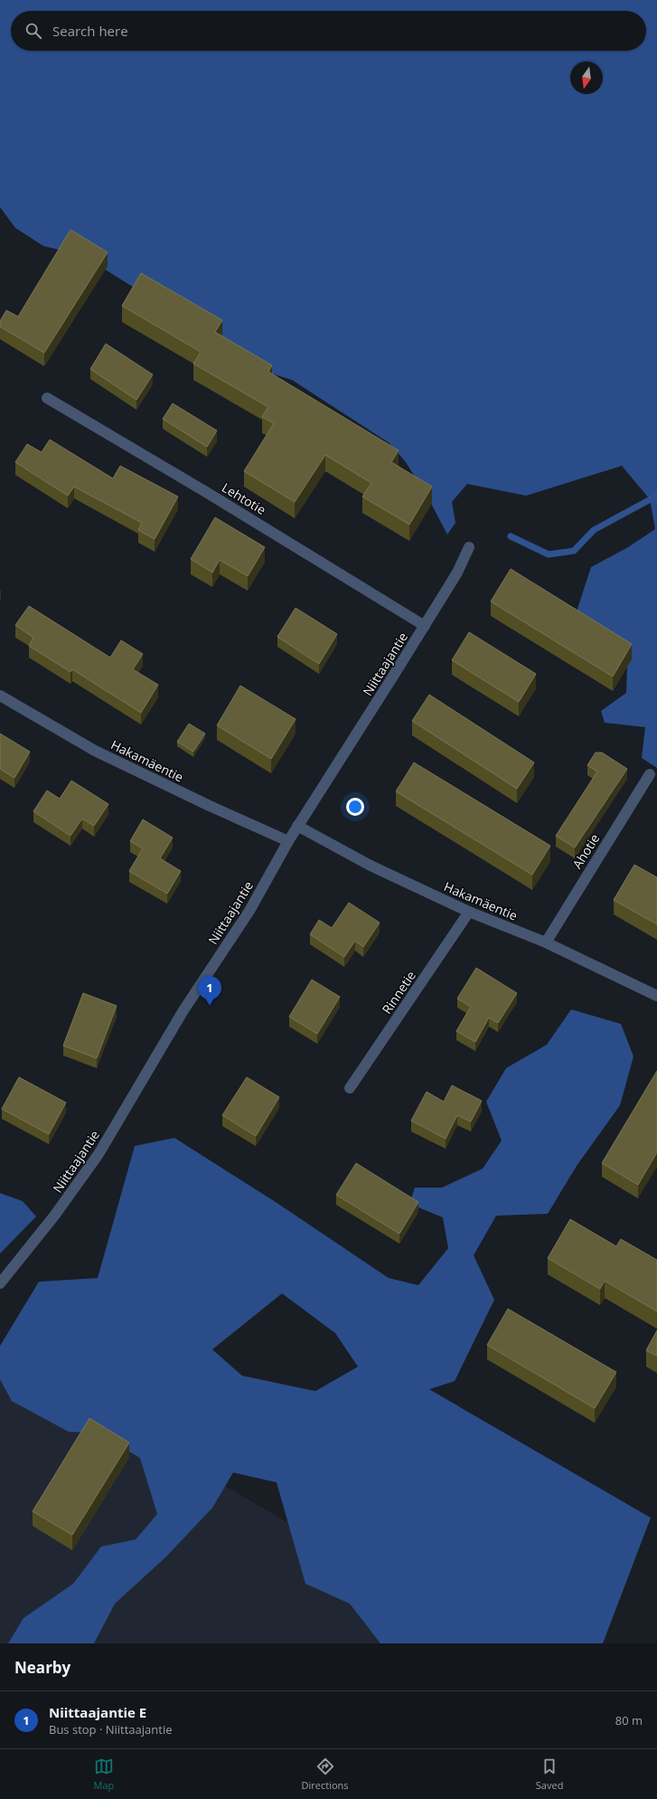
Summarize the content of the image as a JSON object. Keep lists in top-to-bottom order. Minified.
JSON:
{"streets":{"street":["Lehtotie","Niittaajantie","Hakamäentie","Ahotie","Rinnetie"]},"crossings":[["Lehtotie","Niittaajantie"],["Niittaajantie","Hakamäentie"],["Hakamäentie","Ahotie"],["Hakamäentie","Rinnetie"]],"north":"bottom","page":{"search":"Search here","pins":"1","heading":"Nearby","list":[{"mark":"1","name":"Niittaajantie E","note":"Bus stop · Niittaajantie","value":"80 m"}],"nav":["Map","Directions","Saved"]}}
